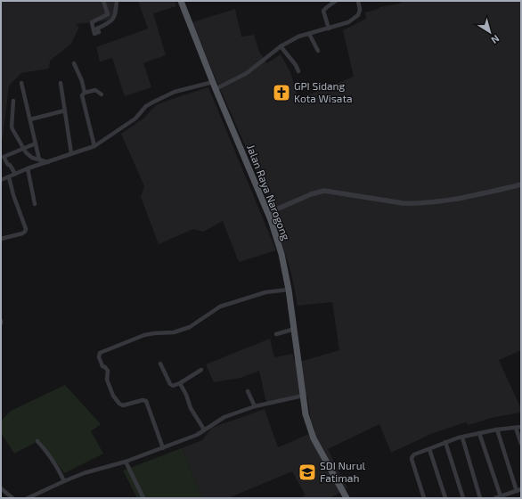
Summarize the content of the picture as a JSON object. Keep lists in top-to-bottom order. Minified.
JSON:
{"streets":{"main road":["Jalan Raya Narogong"]},"places":{"church":["GPI Sidang Kota Wisata"],"school or university":["SDI Nurul Fatimah"]},"north":"bottom right"}
